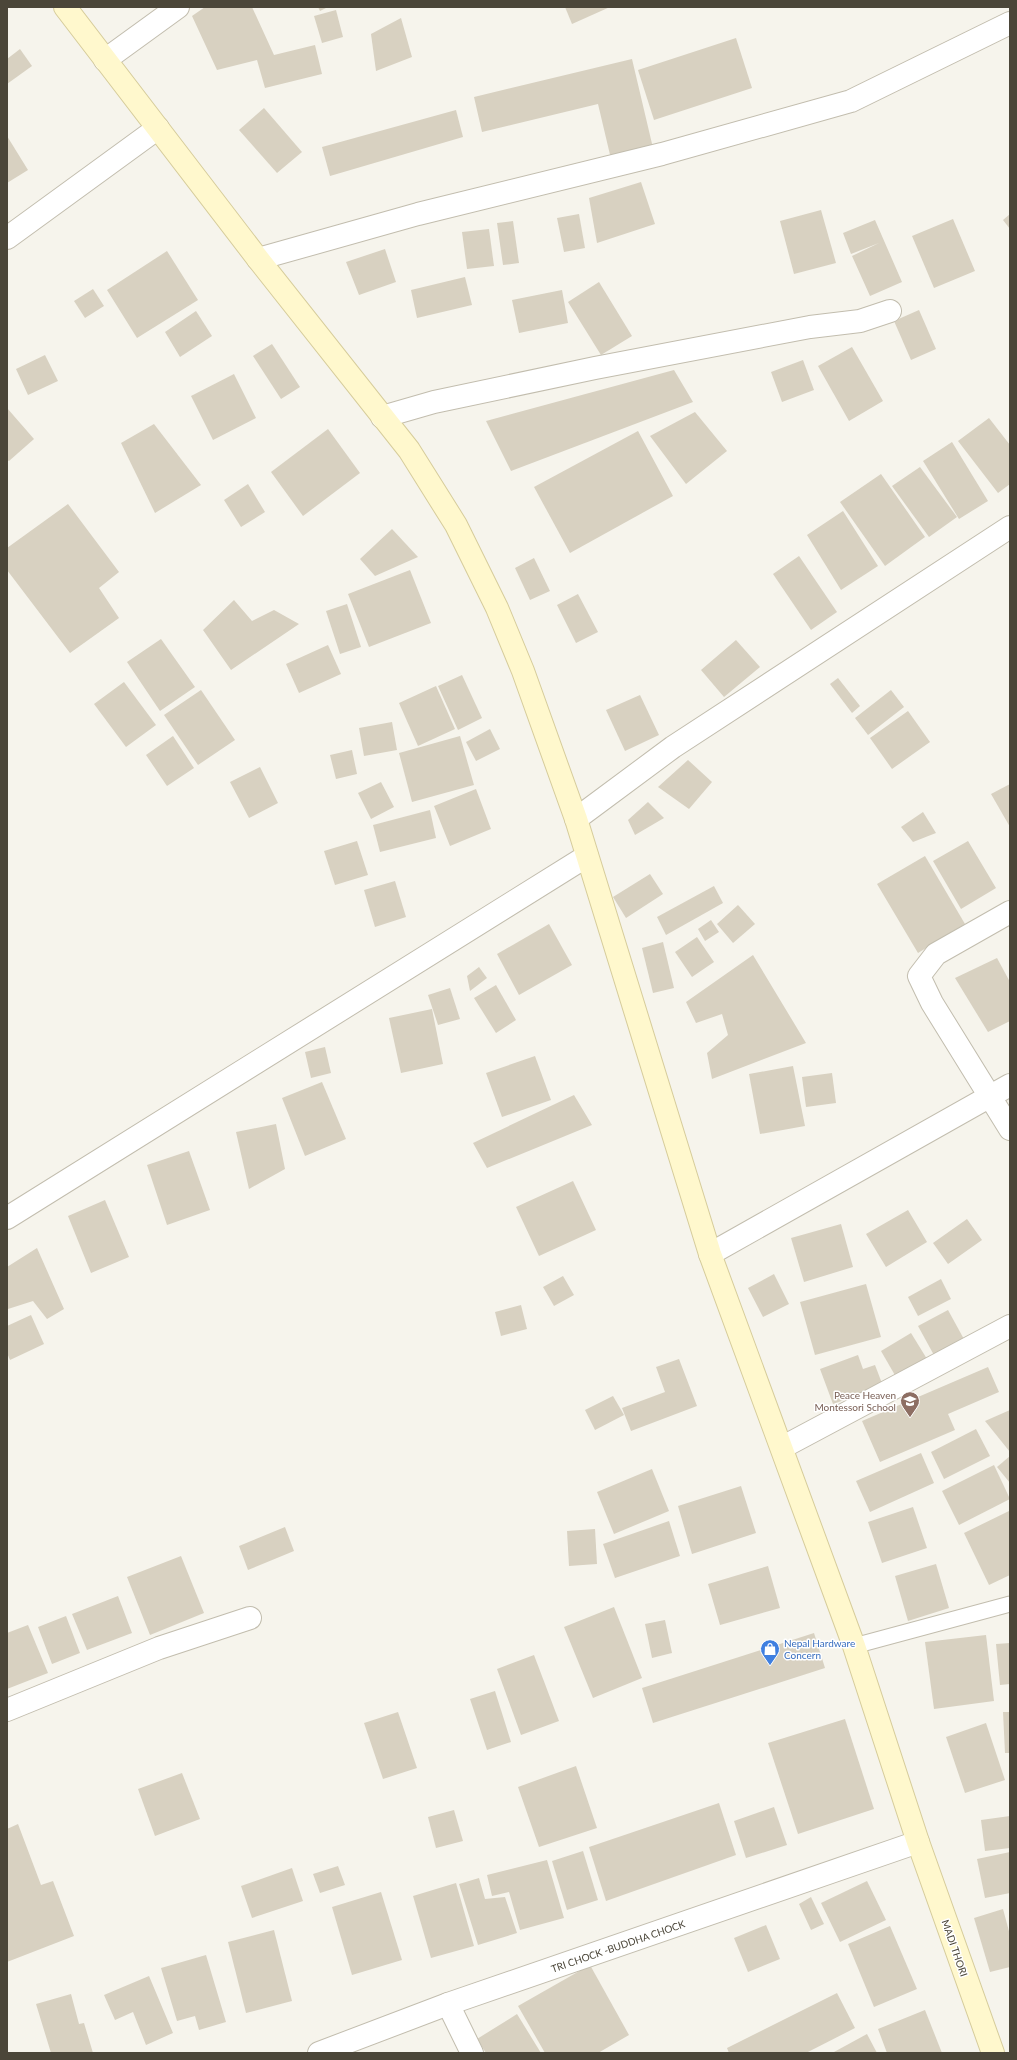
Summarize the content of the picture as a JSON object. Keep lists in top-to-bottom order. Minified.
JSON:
{"streets":{"main road":["MADI THORI"],"street":["TRI CHOCK -BUDDHA CHOCK"]},"crossings":[["TRI CHOCK -BUDDHA CHOCK","MADI THORI"]],"places":{"school or university":["Peace Heaven Montessori School"],"shop":["Nepal Hardware Concern"]}}
